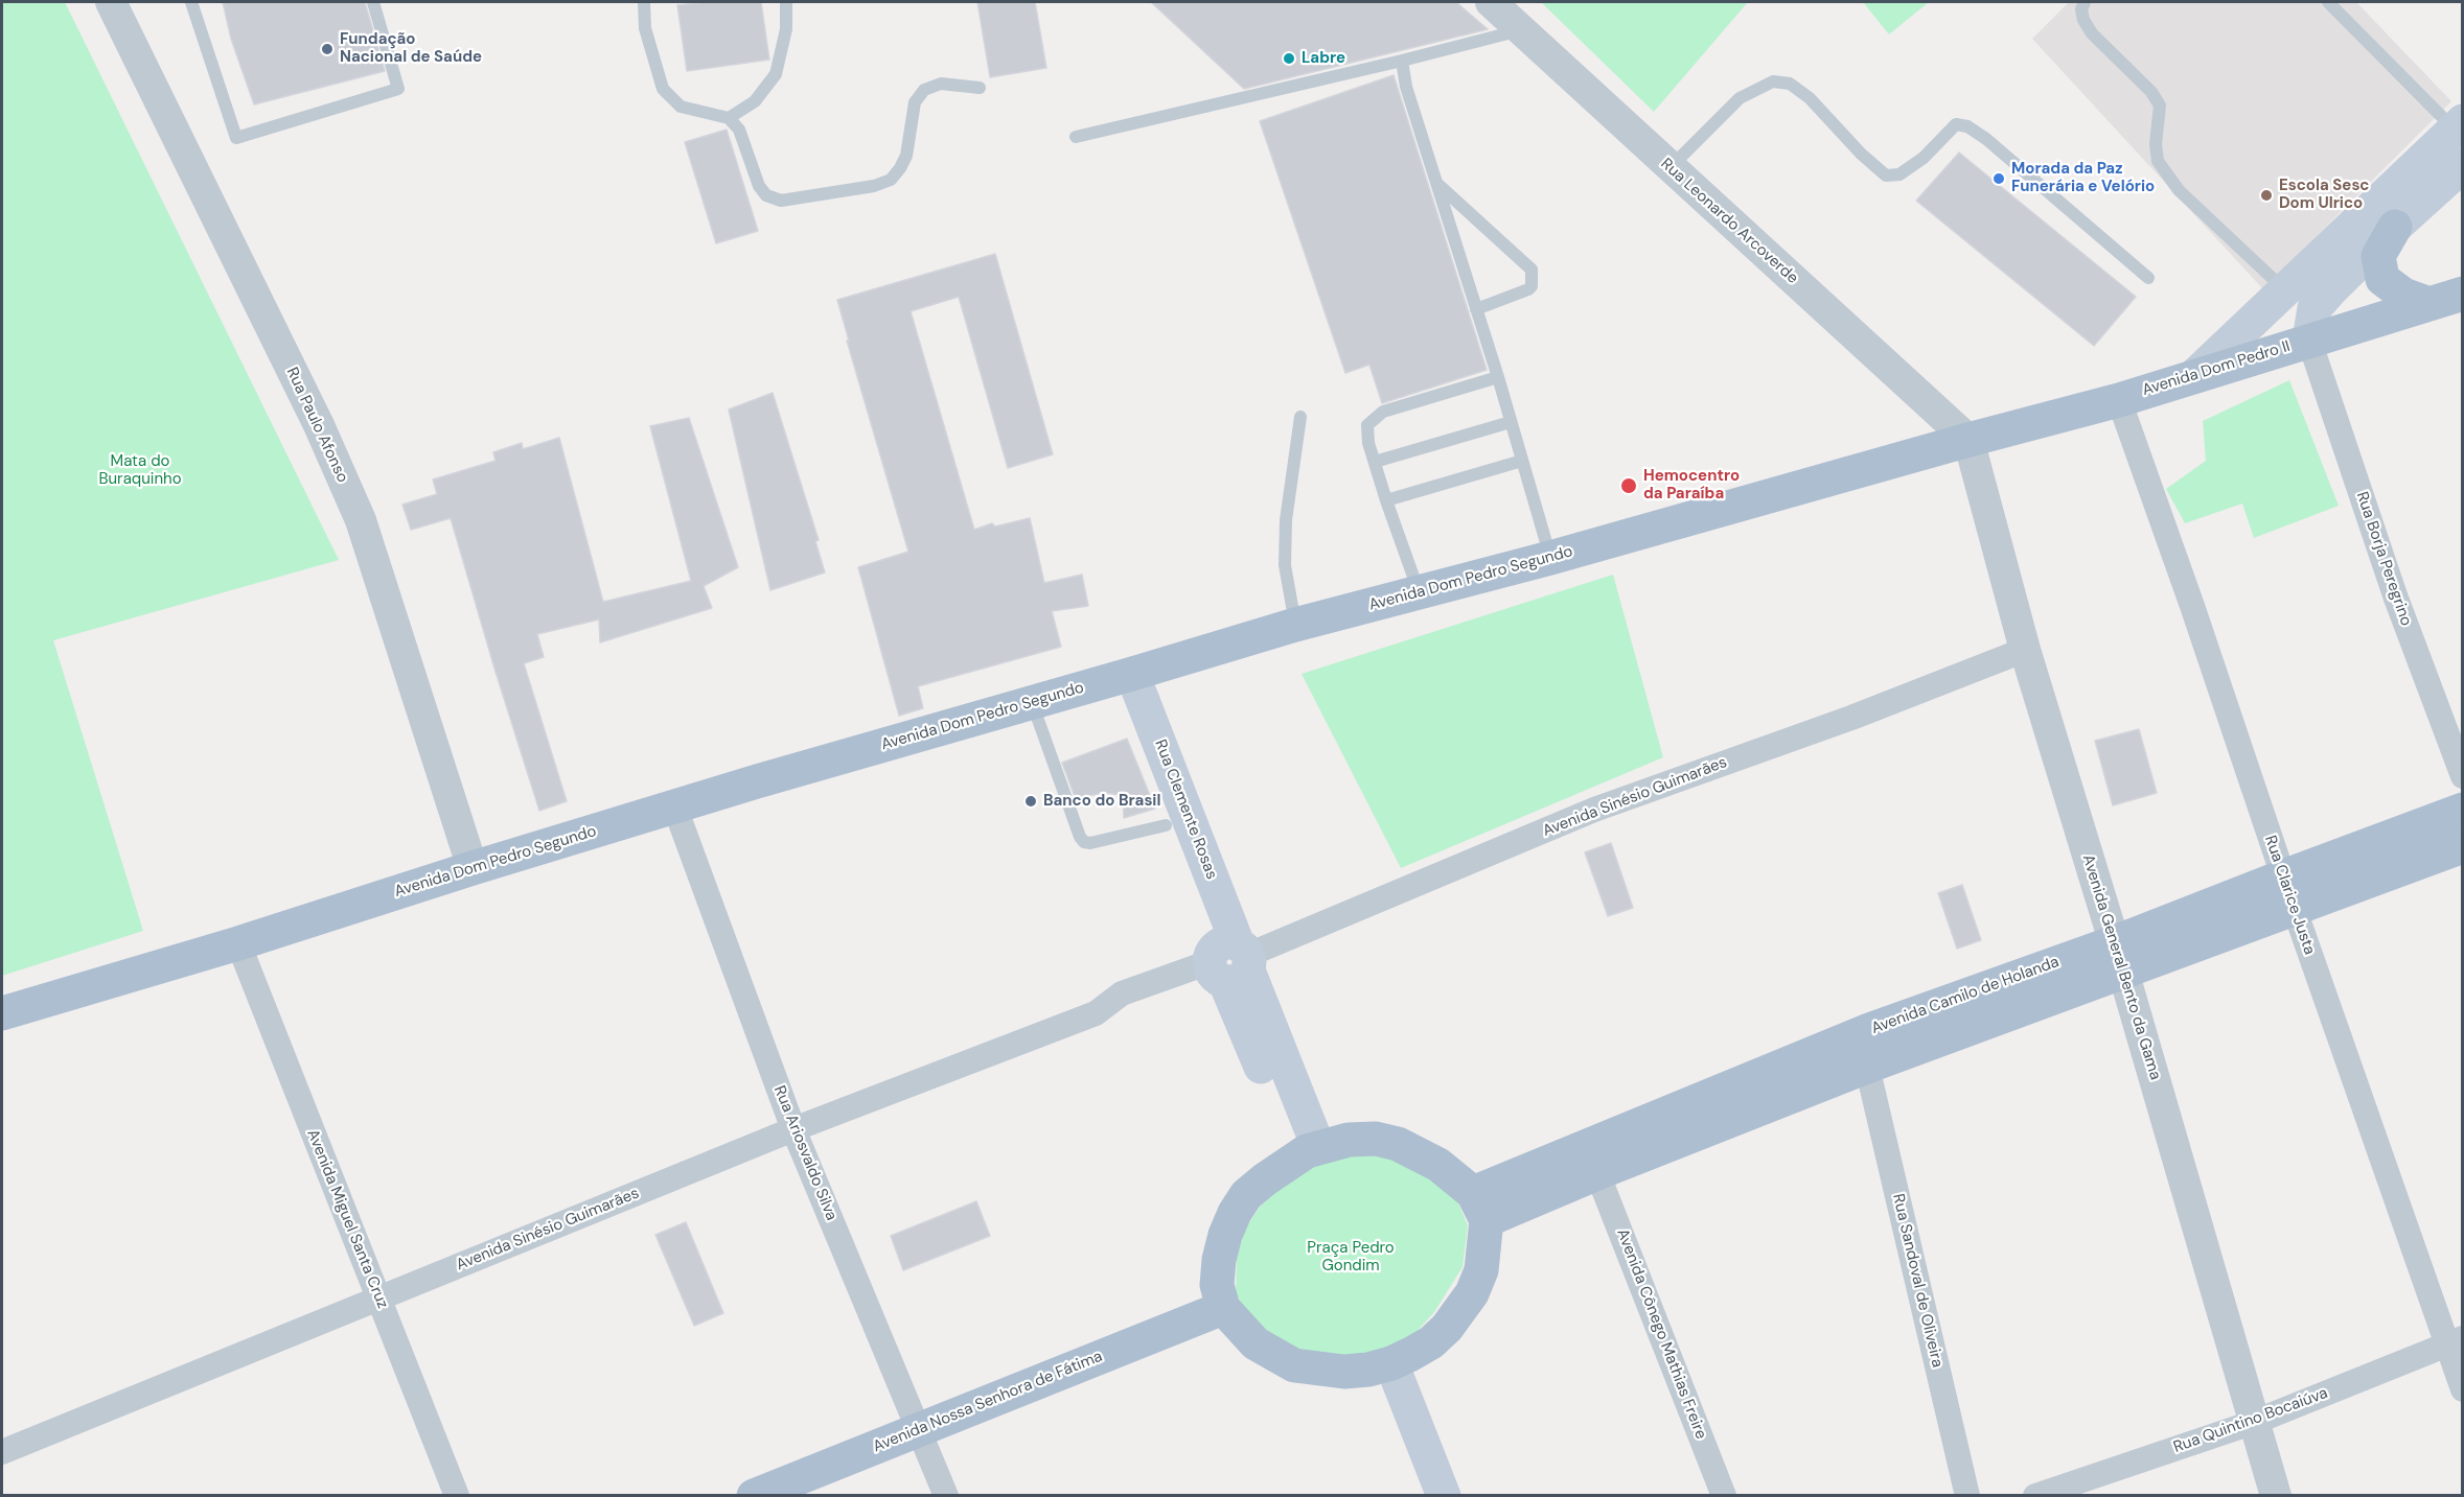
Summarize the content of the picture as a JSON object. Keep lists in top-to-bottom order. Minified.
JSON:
{"streets":{"main road":["Avenida Dom Pedro II","Avenida Dom Pedro Segundo","Rua Clemente Rosas","Avenida Camilo de Holanda","Avenida Nossa Senhora de Fátima"],"street":["Rua Leonardo Arcoverde","Rua Paulo Afonso","Rua Borja Peregrino","Avenida Sinésio Guimarães","Rua Clarice Justa","Avenida General Bento da Gama","Rua Ariosvaldo Silva","Avenida Miguel Santa Cruz","Rua Sandoval de Oliveira","Avenida Cônego Mathias Freire","Rua Quintino Bocaiúva"]},"crossings":[["Rua Leonardo Arcoverde","Avenida Dom Pedro II"],["Rua Leonardo Arcoverde","Avenida Dom Pedro Segundo"],["Rua Leonardo Arcoverde","Avenida General Bento da Gama"],["Avenida Dom Pedro II","Rua Borja Peregrino"],["Avenida Dom Pedro II","Avenida Dom Pedro Segundo"],["Avenida Dom Pedro II","Rua Clarice Justa"],["Avenida Dom Pedro II","Avenida General Bento da Gama"],["Rua Paulo Afonso","Avenida Dom Pedro Segundo"],["Avenida Dom Pedro Segundo","Rua Clemente Rosas"],["Avenida Dom Pedro Segundo","Avenida General Bento da Gama"],["Avenida Dom Pedro Segundo","Rua Ariosvaldo Silva"],["Avenida Dom Pedro Segundo","Avenida Miguel Santa Cruz"],["Avenida Sinésio Guimarães","Rua Clemente Rosas"],["Avenida Sinésio Guimarães","Avenida General Bento da Gama"],["Avenida Sinésio Guimarães","Rua Ariosvaldo Silva"],["Avenida Sinésio Guimarães","Avenida Miguel Santa Cruz"],["Rua Clarice Justa","Avenida Camilo de Holanda"],["Rua Clarice Justa","Rua Quintino Bocaiúva"],["Avenida General Bento da Gama","Avenida Camilo de Holanda"],["Avenida General Bento da Gama","Rua Quintino Bocaiúva"],["Avenida Camilo de Holanda","Rua Sandoval de Oliveira"],["Avenida Camilo de Holanda","Avenida Cônego Mathias Freire"],["Rua Ariosvaldo Silva","Avenida Nossa Senhora de Fátima"]],"parks":["Mata do Buraquinho","Praça Pedro Gondim"],"places":["Fundação Nacional de Saúde","Labre","Morada da Paz Funerária e Velório","Escola Sesc Dom Ulrico","Hemocentro da Paraíba","Banco do Brasil"]}
